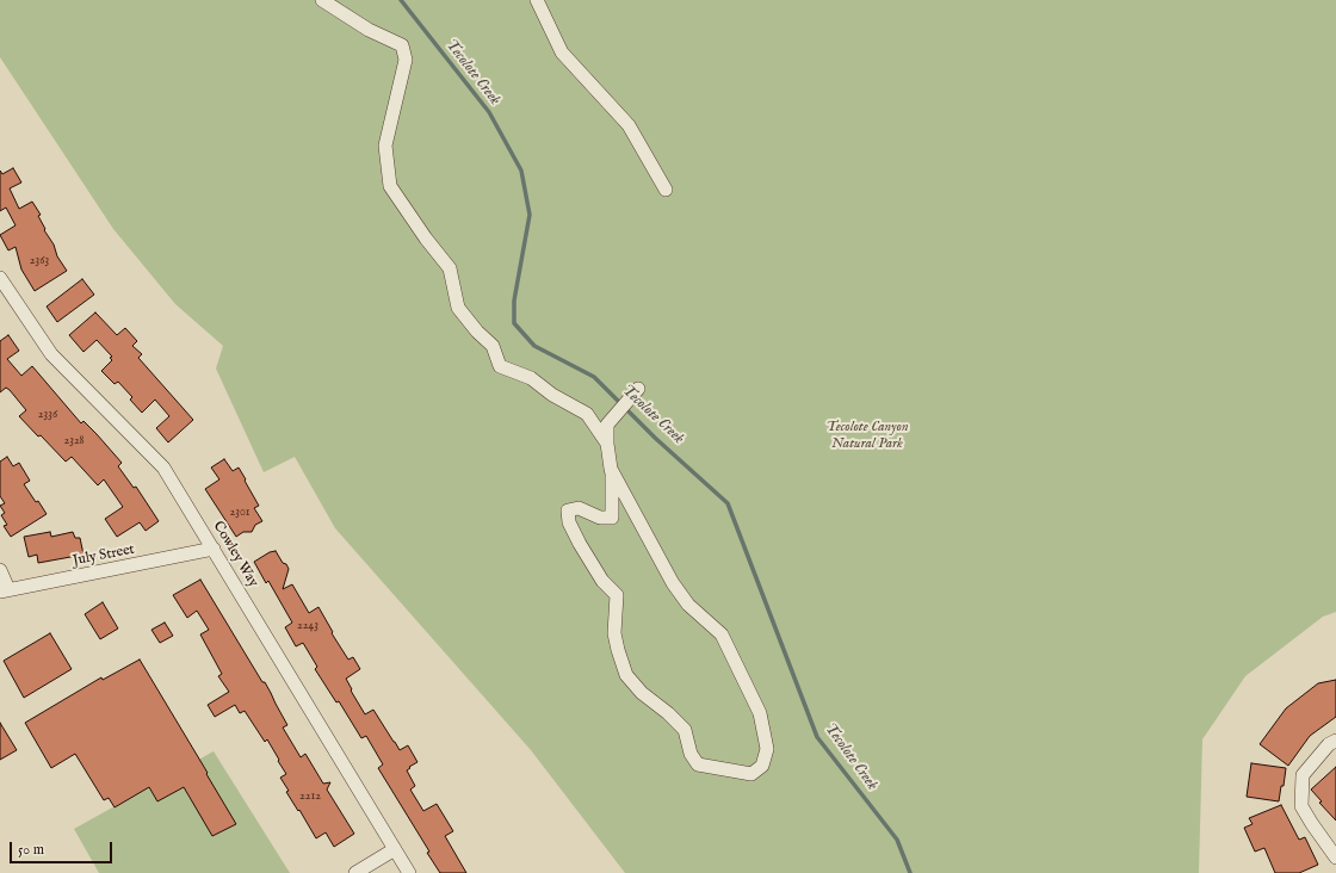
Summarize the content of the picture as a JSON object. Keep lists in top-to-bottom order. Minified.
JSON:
{"streets":{"street":["Cowley Way","July Street"]},"crossings":[["Cowley Way","July Street"]],"water":["Tecolote Creek"],"parks":["Tecolote Canyon Natural Park"],"house_numbers":["2363","2336","2328","2301","2243","2212"],"scale_bar":"50 m"}
